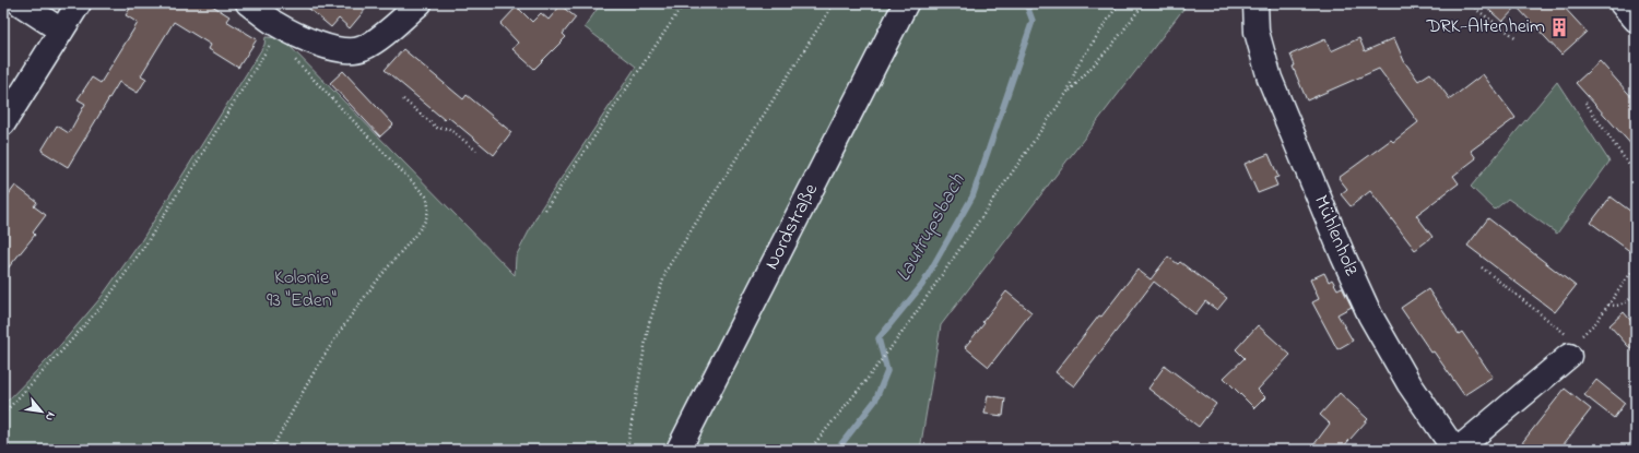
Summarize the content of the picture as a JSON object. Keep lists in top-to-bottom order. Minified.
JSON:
{"streets":{"street":["Nordstraße","Mühlenholz"]},"water":["Lautrupsbach"],"parks":["Kolonie 93 \"Eden\""],"places":{"building":["DRK-Altenheim"]},"north":"bottom right"}
